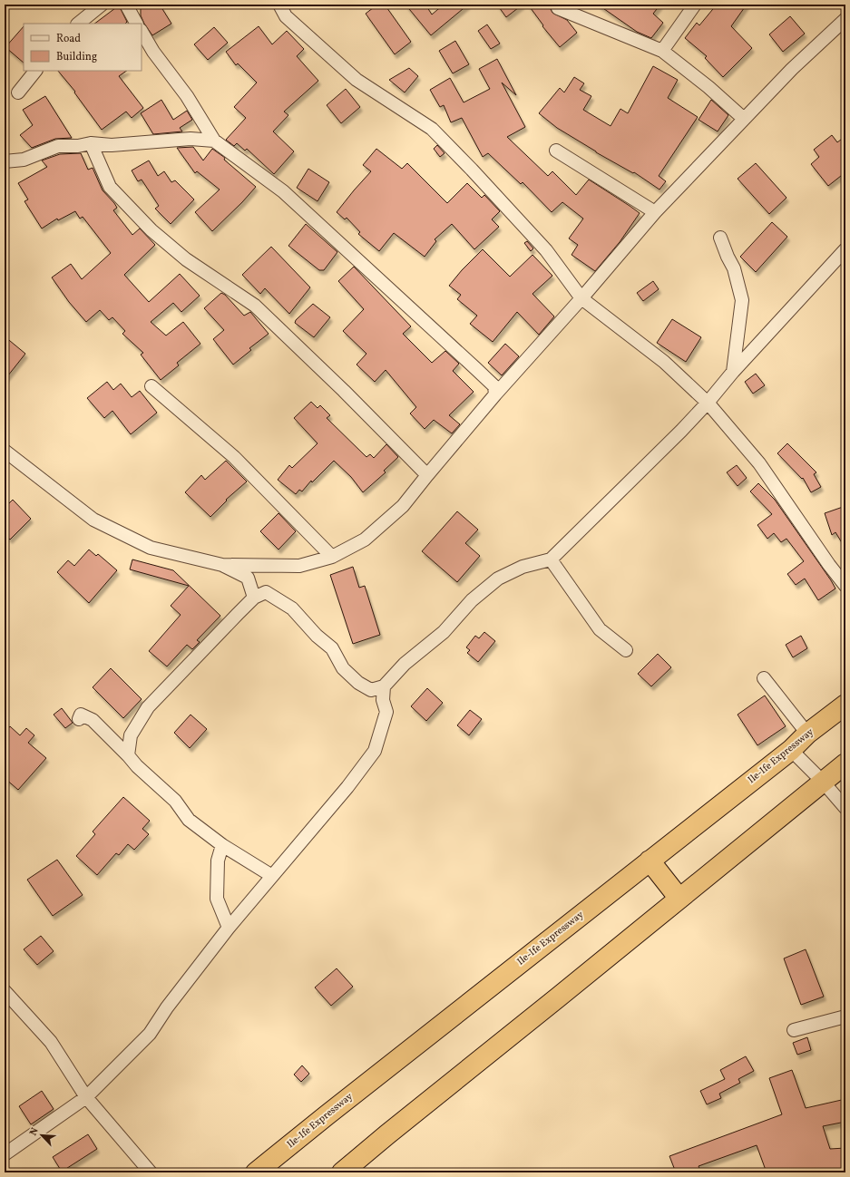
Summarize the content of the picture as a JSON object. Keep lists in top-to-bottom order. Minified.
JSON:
{"streets":{"highway":["Ile-Ife Expressway"]},"legend":["Road","Building"],"north":"top left"}
